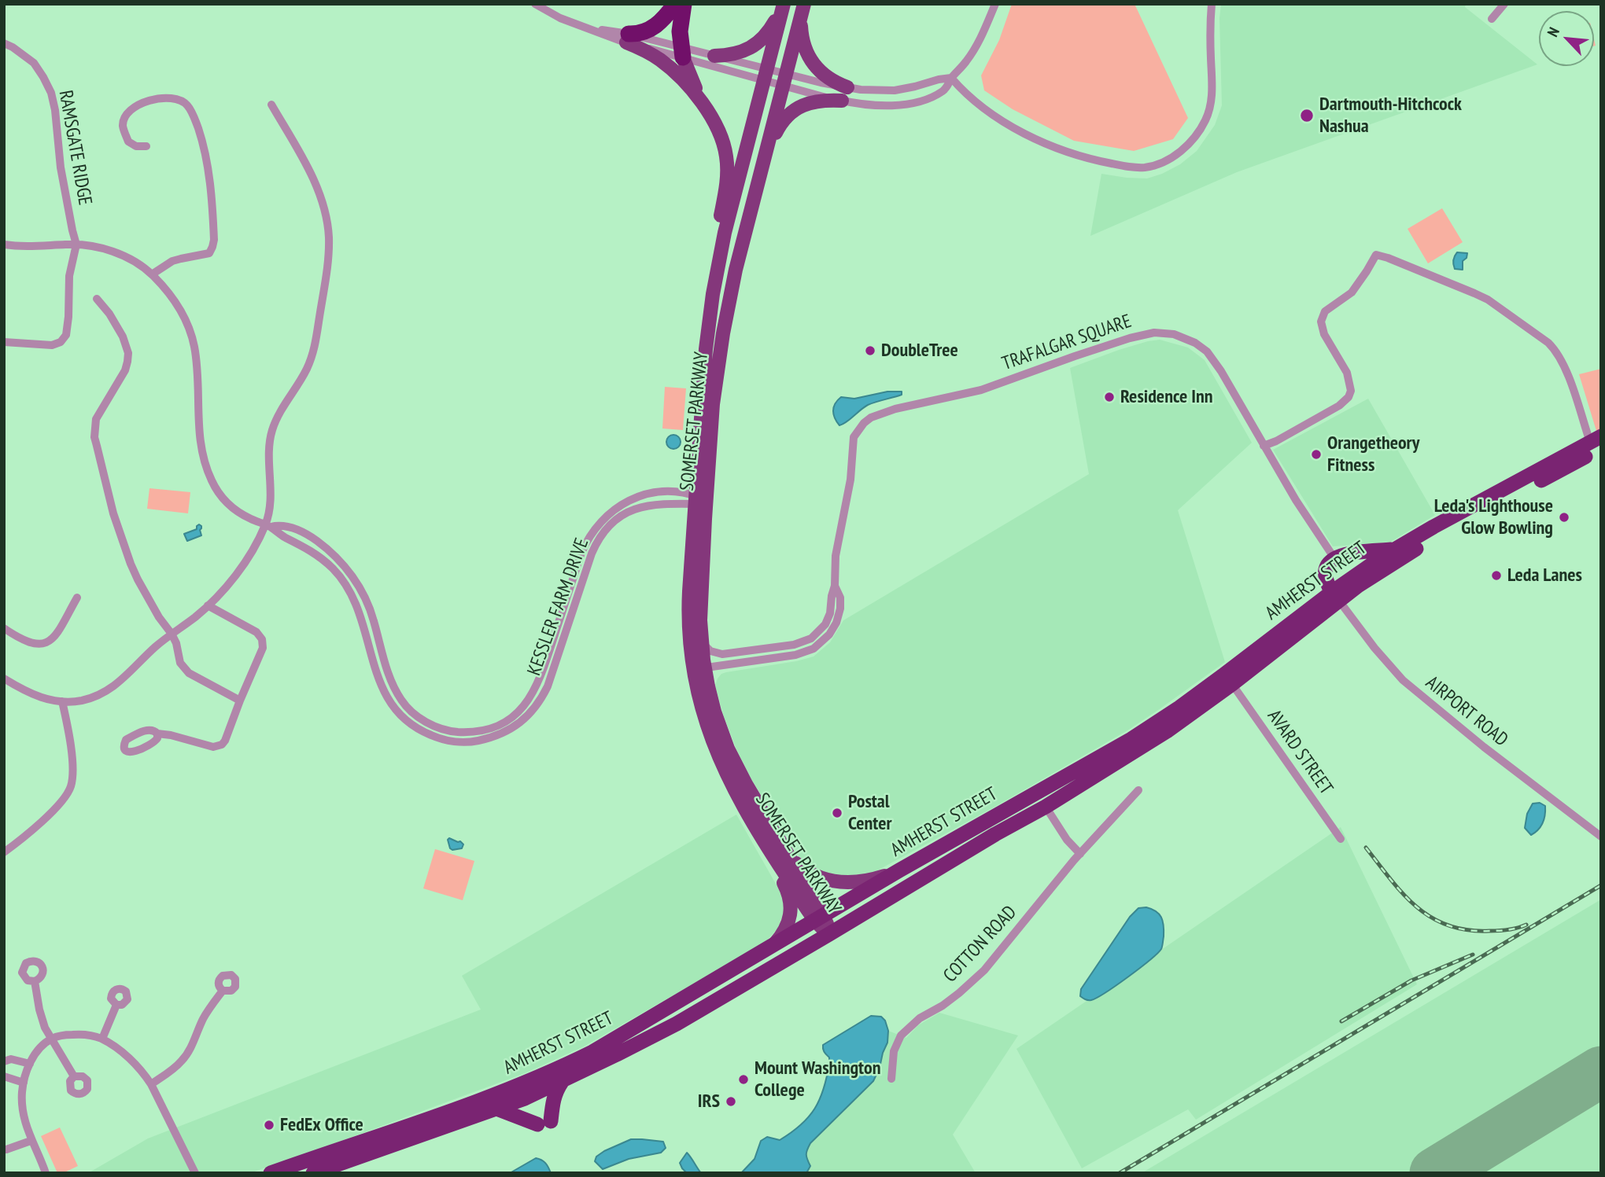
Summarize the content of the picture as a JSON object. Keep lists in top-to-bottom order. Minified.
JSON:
{"streets":{"highway":["AMHERST STREET"],"main road":["SOMERSET PARKWAY"],"street":["RAMSGATE RIDGE","TRAFALGAR SQUARE","KESSLER FARM DRIVE","AIRPORT ROAD","AVARD STREET","COTTON ROAD"]},"crossings":[["RAMSGATE RIDGE","KESSLER FARM DRIVE"],["TRAFALGAR SQUARE","SOMERSET PARKWAY"],["SOMERSET PARKWAY","AMHERST STREET"],["SOMERSET PARKWAY","KESSLER FARM DRIVE"],["AMHERST STREET","AIRPORT ROAD"],["AMHERST STREET","AVARD STREET"]],"places":["Dartmouth-Hitchcock Nashua","DoubleTree","Residence Inn","Orangetheory Fitness","Leda's Lighthouse Glow Bowling","Leda Lanes","Postal Center","Mount Washington College","IRS","FedEx Office"],"north":"top left"}
